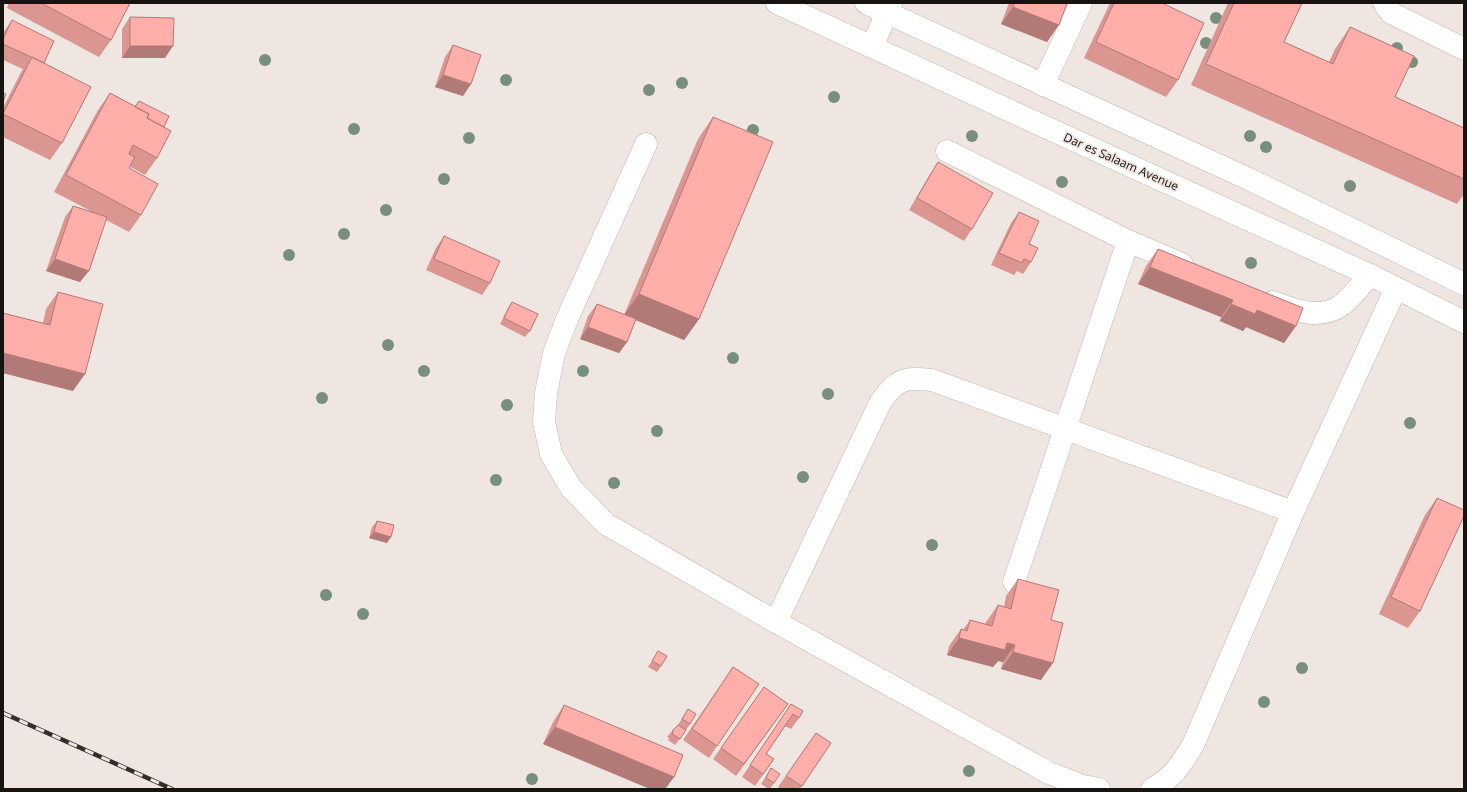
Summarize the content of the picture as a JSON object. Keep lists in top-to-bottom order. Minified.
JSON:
{"streets":{"main road":["Dar es Salaam Avenue"]}}
